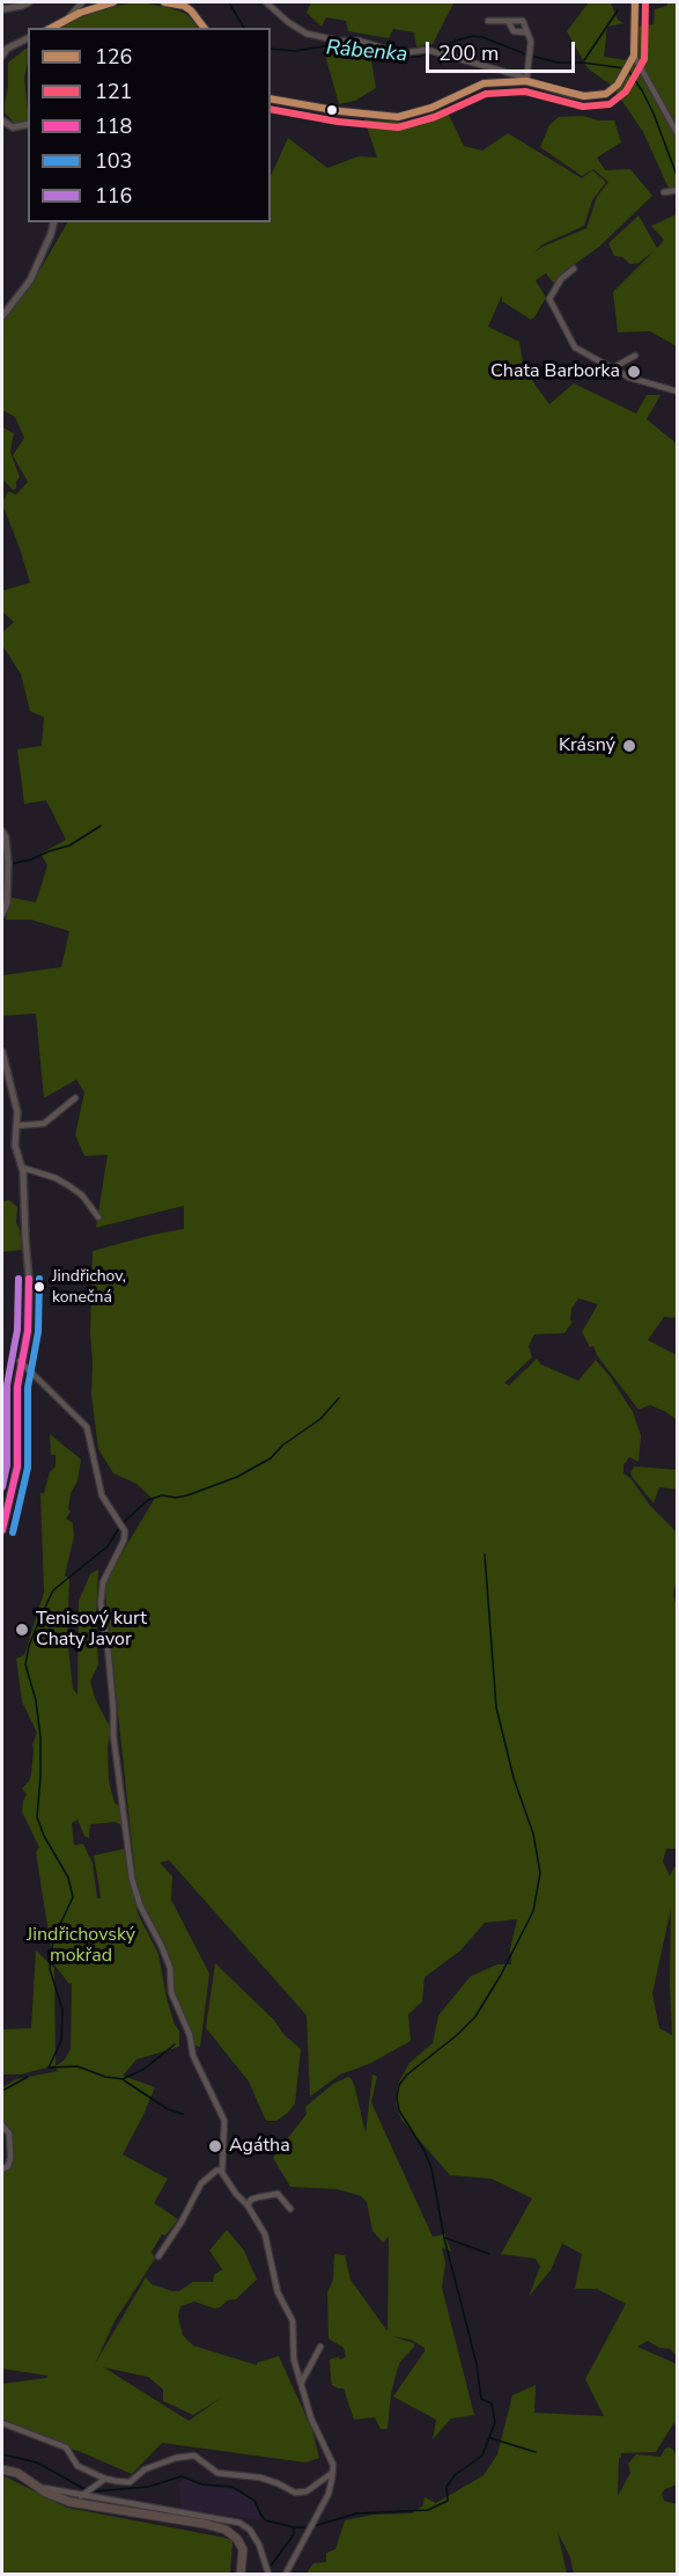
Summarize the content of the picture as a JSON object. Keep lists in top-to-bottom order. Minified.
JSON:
{"water":["Rábenka"],"parks":["Jindřichovský mokřad"],"places":["Chata Barborka","Krásný","Jindřichov, konečná","Tenisový kurt Chaty Javor","Agátha"],"lines":["transit line 126","transit line 121","transit line 118","transit line 103","transit line 116"],"legend":["126","121","118","103","116"],"scale_bar":"200 m"}
